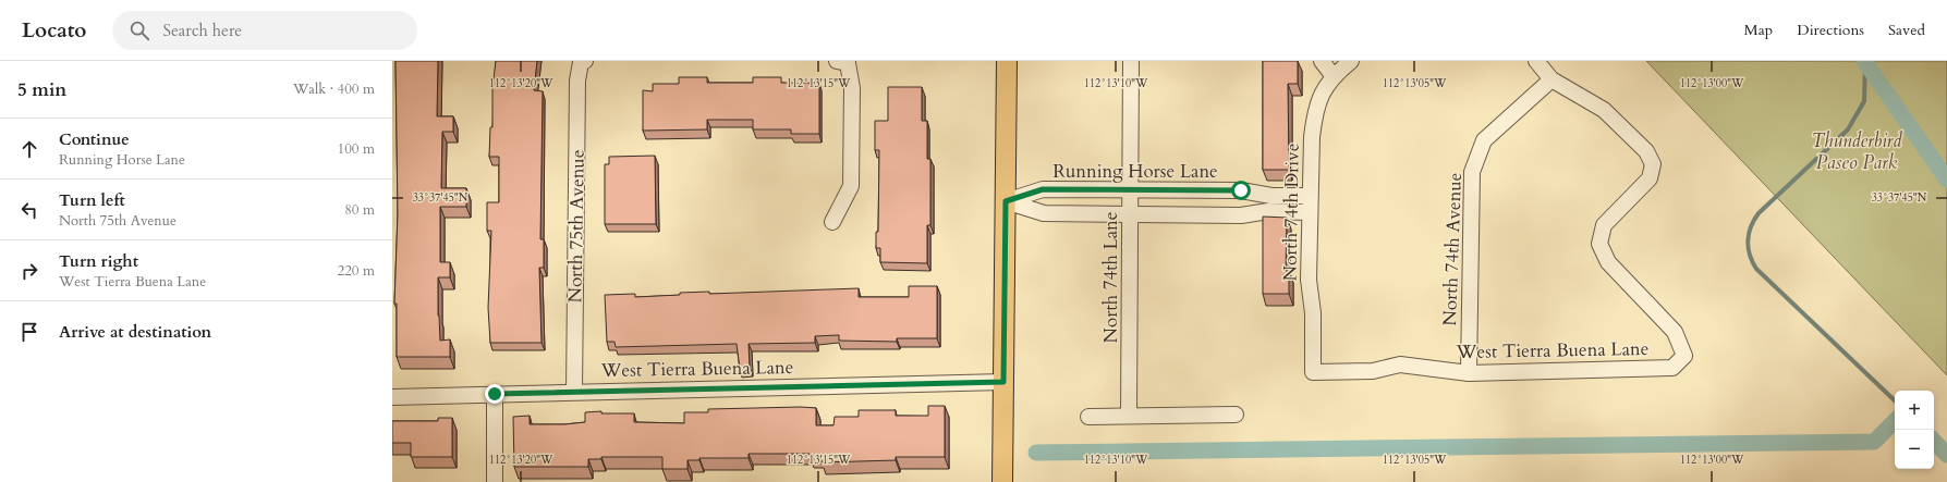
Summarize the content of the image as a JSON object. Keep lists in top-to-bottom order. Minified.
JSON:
{"streets":{"street":["Running Horse Lane","North 74th Drive","North 75th Avenue","North 74th Avenue","North 74th Lane","West Tierra Buena Lane"]},"crossings":[["Running Horse Lane","North 74th Drive"],["Running Horse Lane","North 74th Lane"],["North 74th Drive","West Tierra Buena Lane"],["North 75th Avenue","West Tierra Buena Lane"],["North 74th Avenue","West Tierra Buena Lane"]],"parks":["Thunderbird Paseo Park"],"page":{"header":"Locato","search":"Search here","nav":["Map","Directions","Saved"],"heading":["5 min","Walk · 400 m"],"list":[["Continue","Running Horse Lane","100 m"],["Turn left","North 75th Avenue","80 m"],["Turn right","West Tierra Buena Lane","220 m"],"Arrive at destination"],"map_buttons":["+","−"]},"coordinates":["112°13'20\"W","112°13'15\"W","112°13'10\"W","112°13'05\"W","112°13'00\"W","33°37'45\"N"]}
